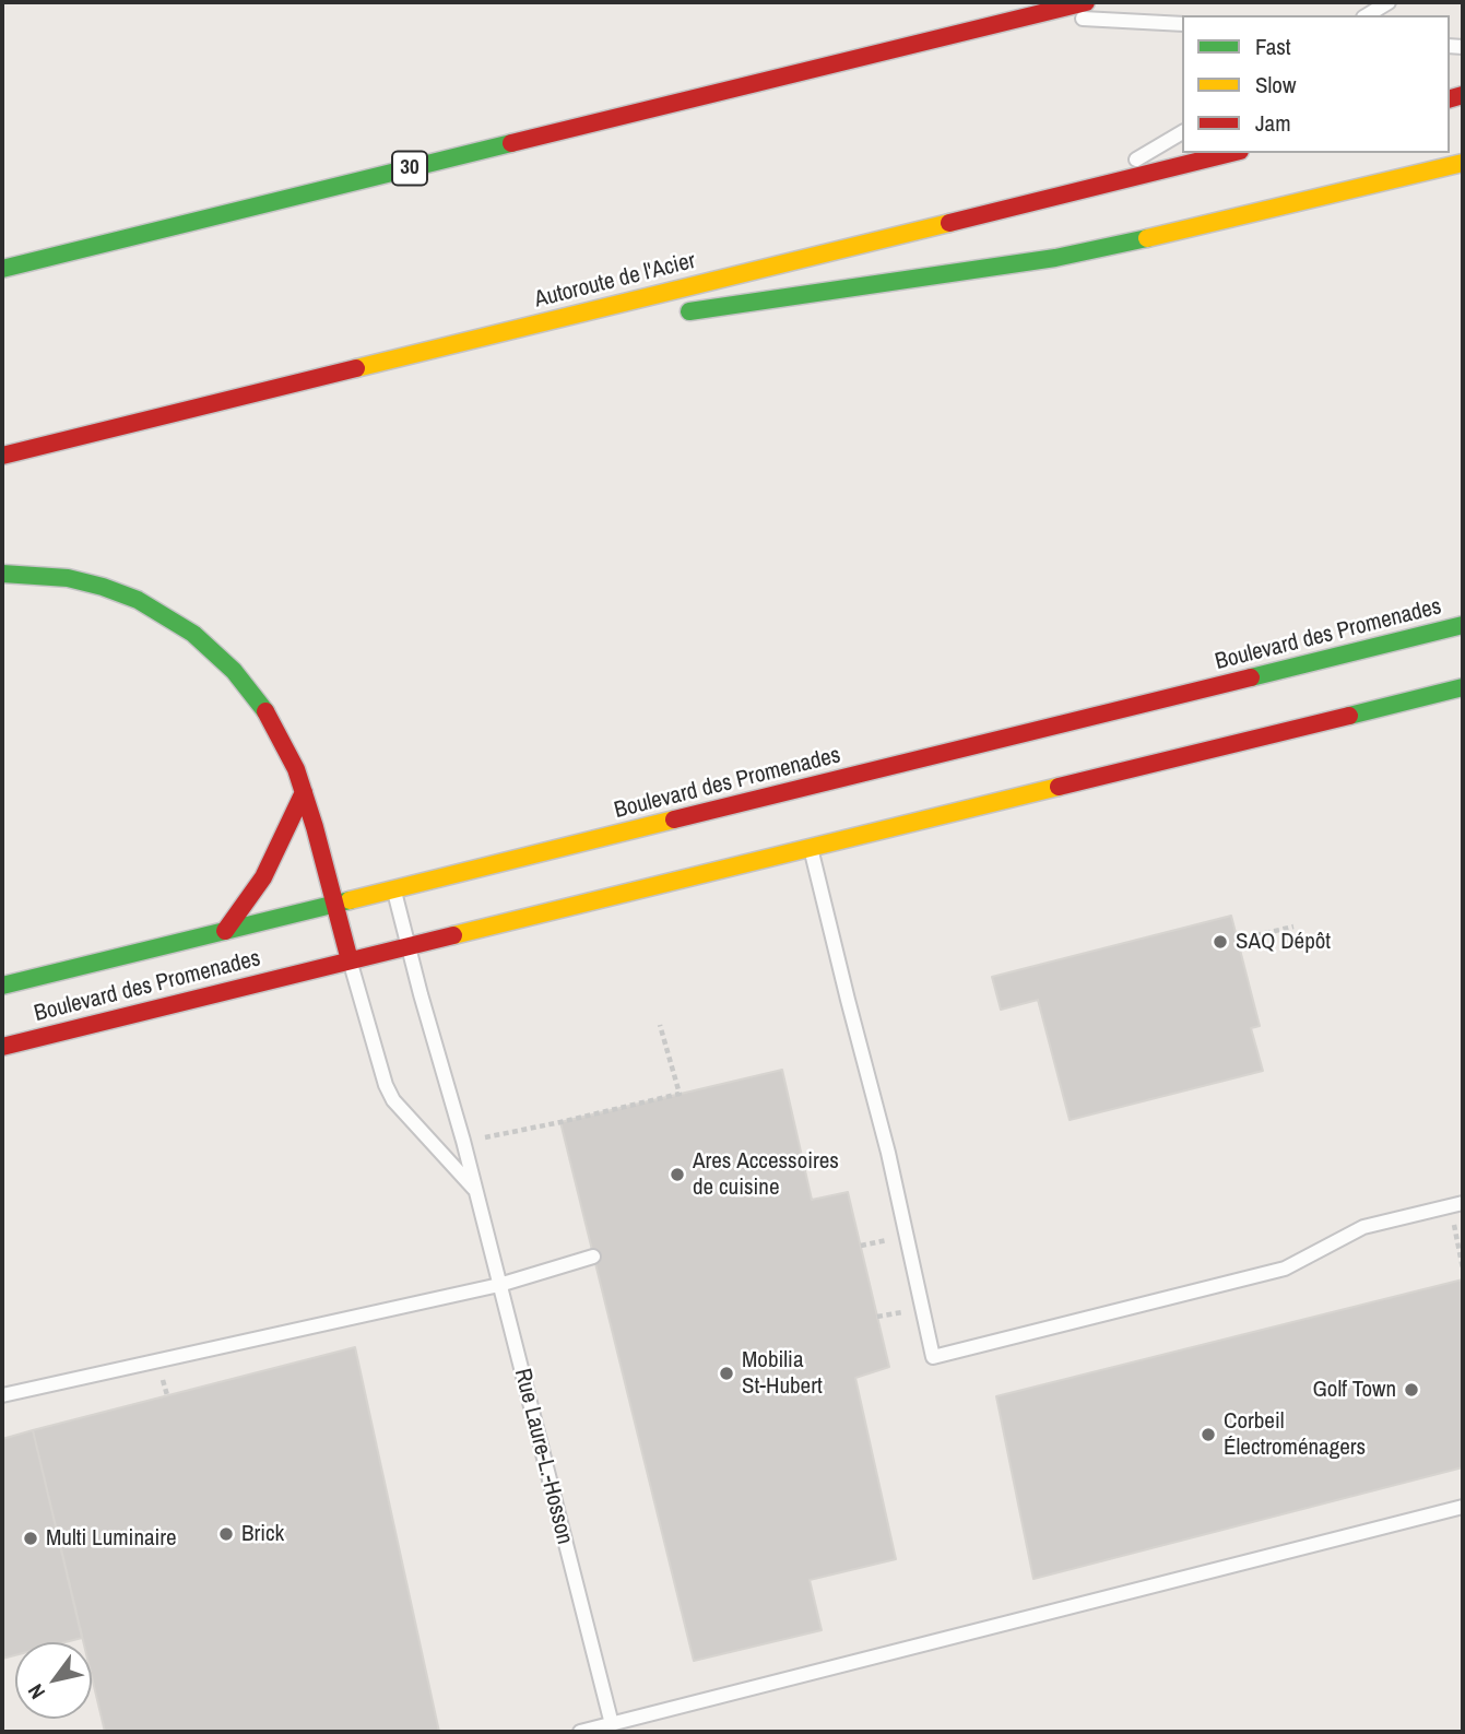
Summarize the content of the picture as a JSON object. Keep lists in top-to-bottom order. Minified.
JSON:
{"streets":{"main road":["30","Autoroute de l'Acier","Boulevard des Promenades"],"lane":["Rue Laure-L.-Hosson"]},"crossings":[["Boulevard des Promenades","Rue Laure-L.-Hosson"]],"places":["SAQ Dépôt","Ares Accessoires de cuisine","Mobilia St-Hubert","Golf Town","Corbeil Électroménagers","Brick","Multi Luminaire"],"legend":["Fast","Slow","Jam"],"north":"bottom left"}
